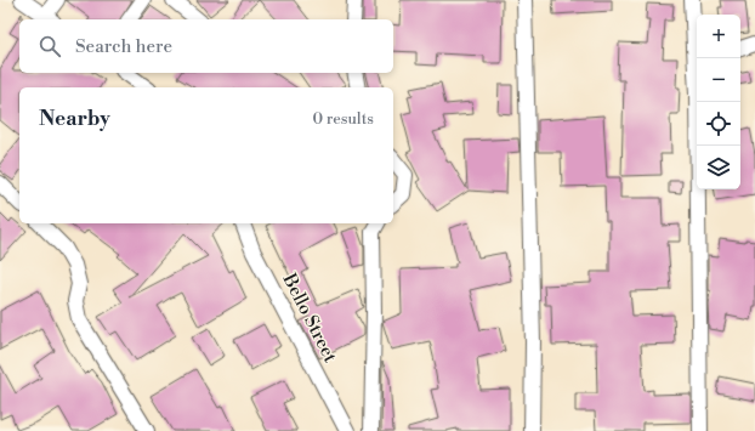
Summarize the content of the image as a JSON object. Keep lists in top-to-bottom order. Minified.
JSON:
{"streets":{"street":["Bello Street"]},"page":{"map_buttons":["+","−"],"search":"Search here","heading":["Nearby","0 results"]}}
